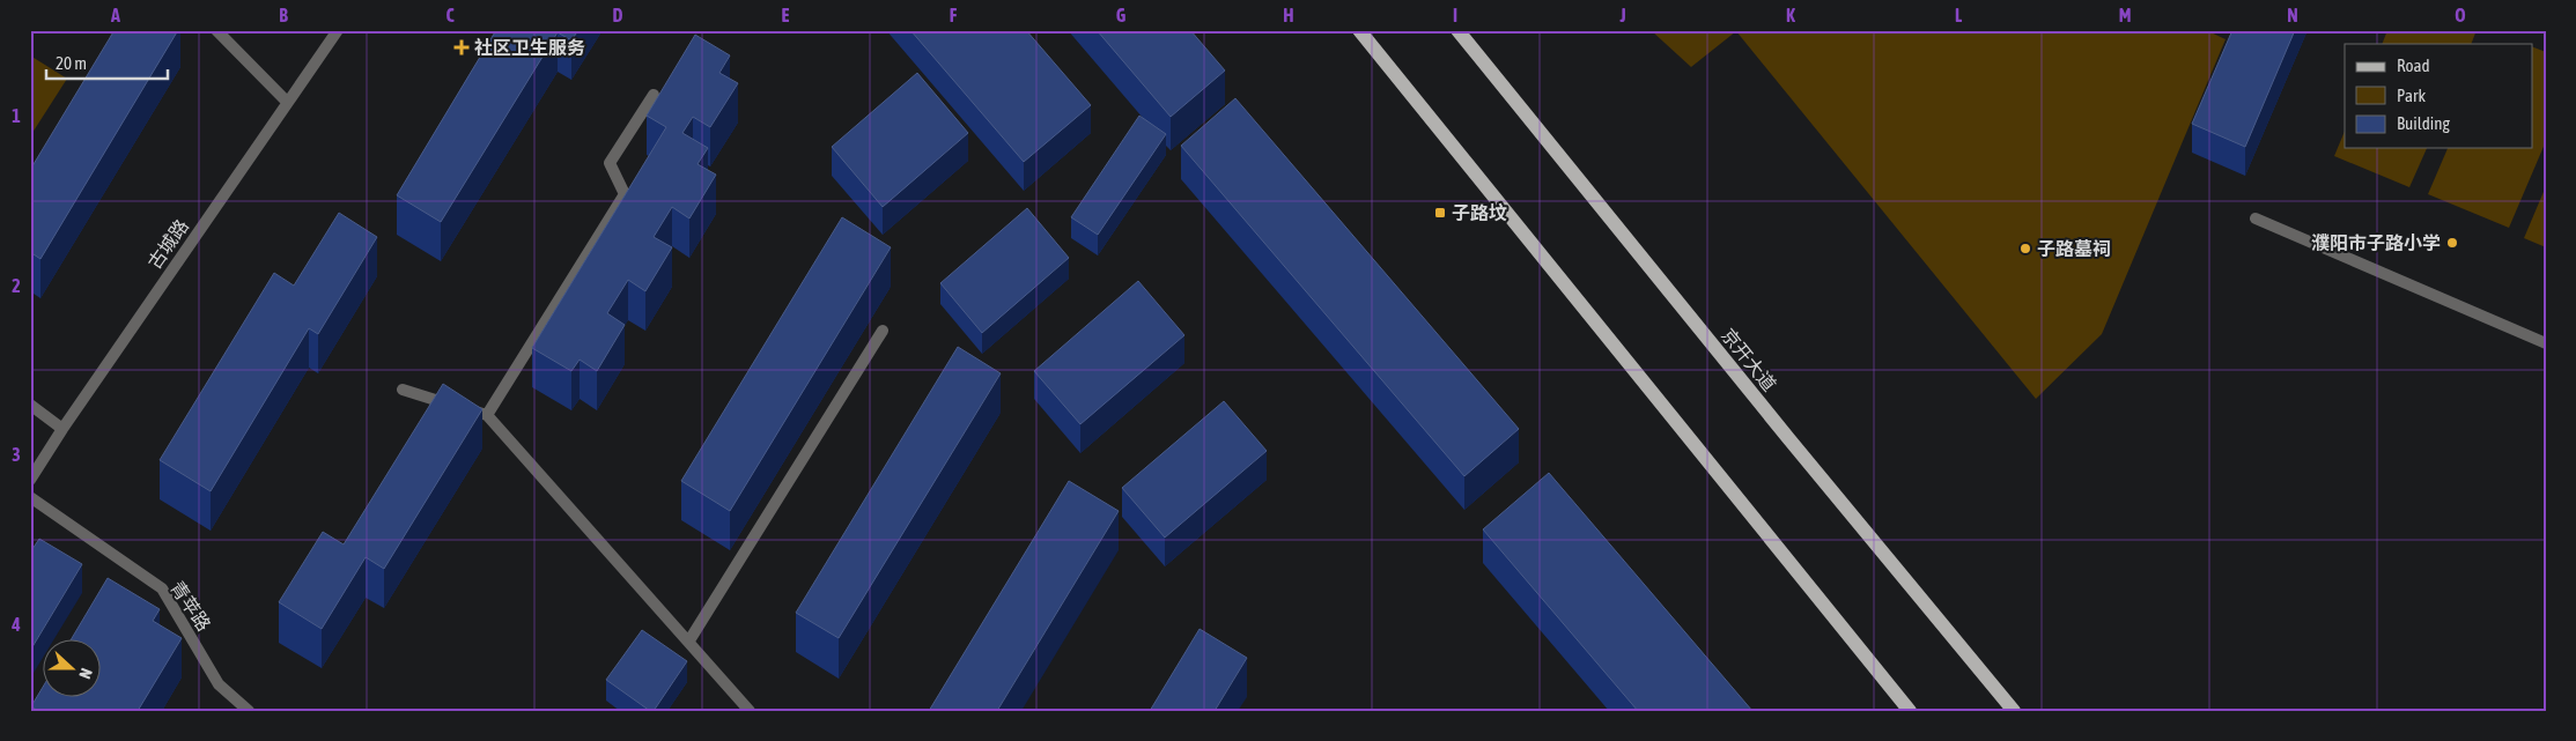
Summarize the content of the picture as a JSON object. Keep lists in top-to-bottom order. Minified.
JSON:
{"streets":{"main road":["京开大道"],"street":["古城路","青苹路"]},"places":{"health":["社区卫生服务"],"transit":["子路坟"],"other":["濮阳市子路小学","子路墓祠"]},"legend":["Road","Park","Building"],"scale_bar":"20 m","north":"right","grid":{"columns":["A","B","C","D","E","F","G","H","I","J","K","L","M","N","O"],"rows":["1","2","3","4"]}}
